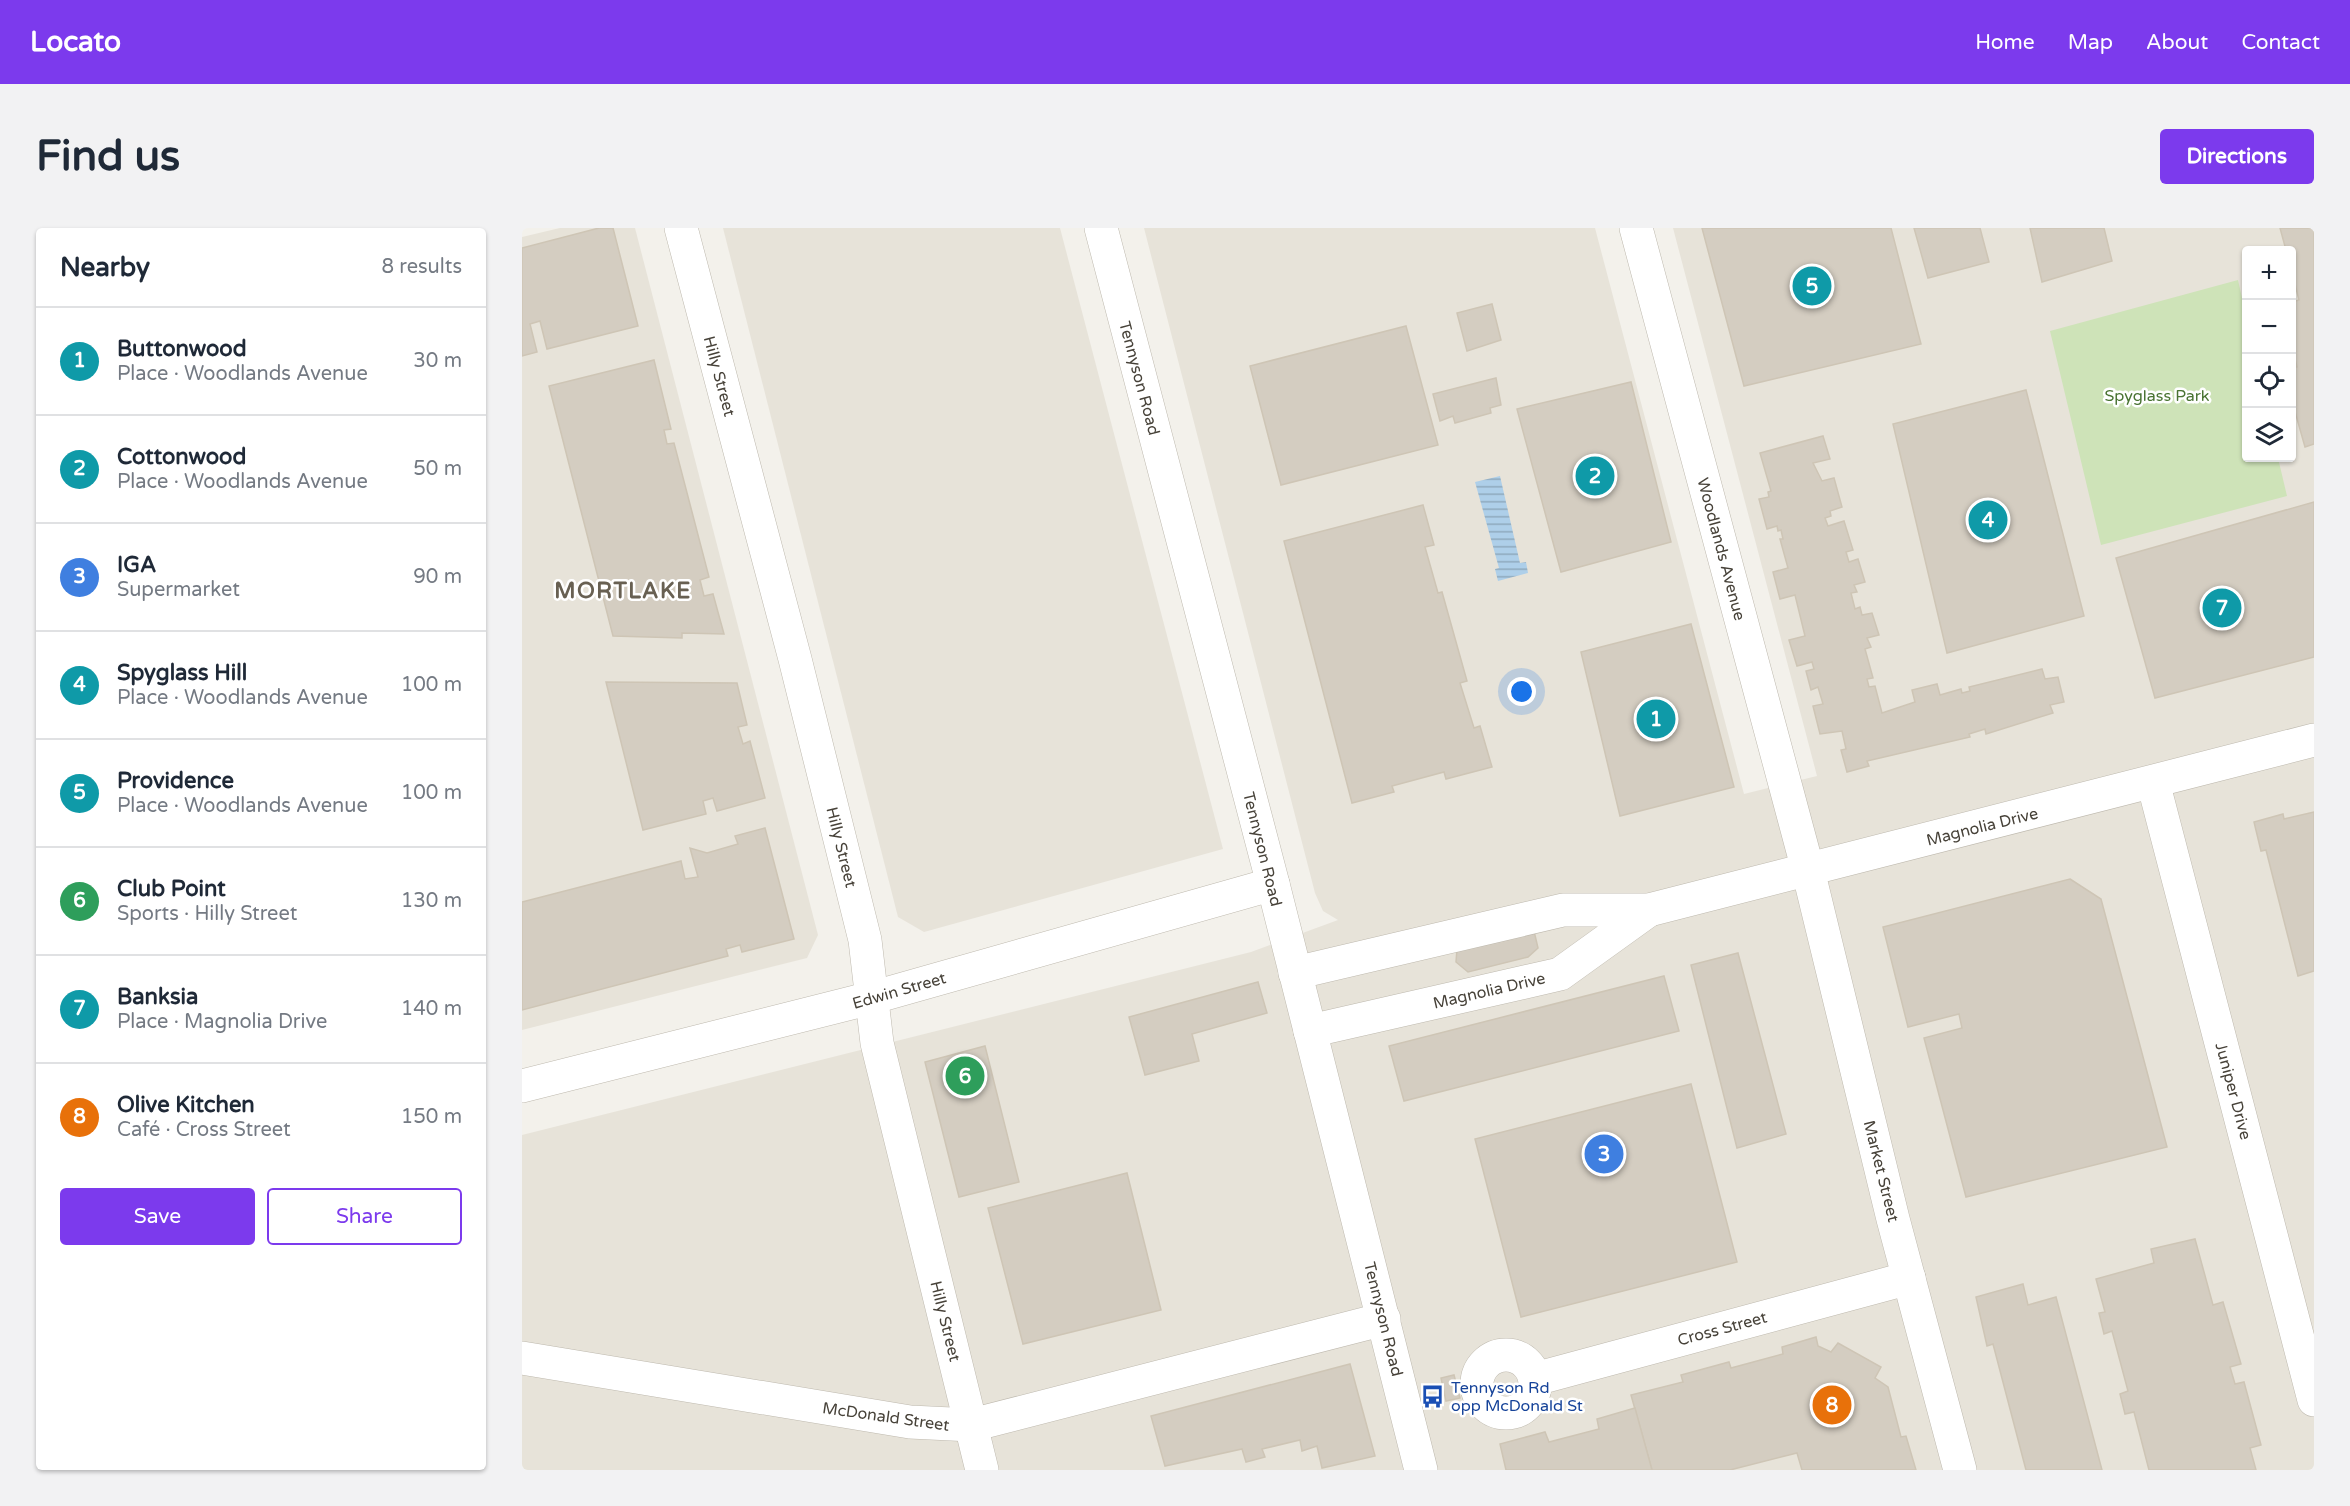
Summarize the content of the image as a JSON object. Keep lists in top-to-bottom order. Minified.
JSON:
{"streets":{"street":["Hilly Street","Tennyson Road","Woodlands Avenue","Magnolia Drive","Edwin Street","Juniper Drive","Market Street","Cross Street","McDonald Street"]},"crossings":[["Hilly Street","Edwin Street"],["Hilly Street","McDonald Street"],["Tennyson Road","Magnolia Drive"],["Tennyson Road","Edwin Street"],["Tennyson Road","McDonald Street"],["Woodlands Avenue","Magnolia Drive"],["Woodlands Avenue","Market Street"],["Magnolia Drive","Juniper Drive"],["Magnolia Drive","Market Street"],["Market Street","Cross Street"]],"districts":["MORTLAKE"],"parks":["Spyglass Park"],"places":{"bus stop":["Tennyson Rd opp McDonald St"]},"page":{"header":"Locato","nav":["Home","Map","About","Contact"],"buttons":["Directions",["Save","Share"]],"title":"Find us","heading":["Nearby","8 results"],"map_buttons":["+","−"],"pins":["5","2","4","7","1","6","3","8"],"list":[{"mark":"1","name":"Buttonwood","note":"Place · Woodlands Avenue","value":"30 m"},{"mark":"2","name":"Cottonwood","note":"Place · Woodlands Avenue","value":"50 m"},{"mark":"3","name":"IGA","note":"Supermarket","value":"90 m"},{"mark":"4","name":"Spyglass Hill","note":"Place · Woodlands Avenue","value":"100 m"},{"mark":"5","name":"Providence","note":"Place · Woodlands Avenue","value":"100 m"},{"mark":"6","name":"Club Point","note":"Sports · Hilly Street","value":"130 m"},{"mark":"7","name":"Banksia","note":"Place · Magnolia Drive","value":"140 m"},{"mark":"8","name":"Olive Kitchen","note":"Café · Cross Street","value":"150 m"}]}}
